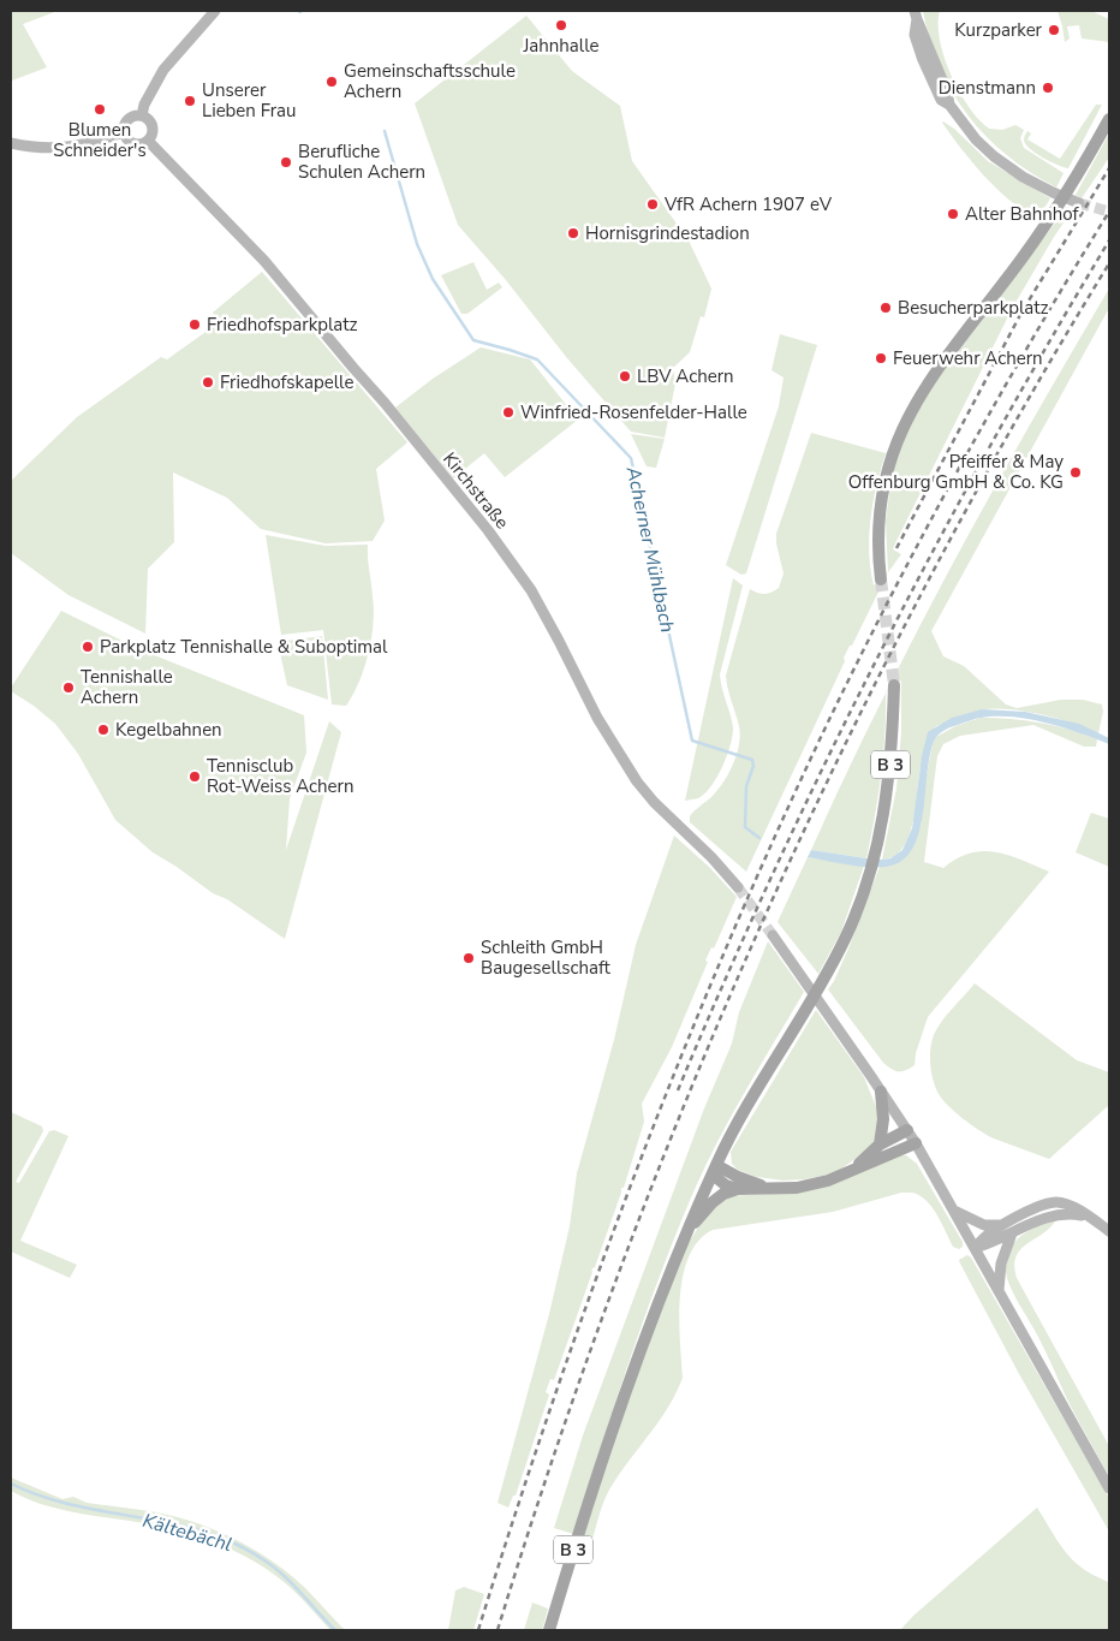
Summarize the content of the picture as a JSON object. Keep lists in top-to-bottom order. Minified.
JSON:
{"streets":{"main road":["Kirchstraße","B 3"]},"water":["Acherner Mühlbach","Kältebächl"],"places":["Jahnhalle","Kurzparker","Gemeinschaftsschule Achern","Dienstmann","Unserer Lieben Frau","Blumen Schneider's","Berufliche Schulen Achern","VfR Achern 1907 eV","Alter Bahnhof","Hornisgrindestadion","Besucherparkplatz","Friedhofsparkplatz","Feuerwehr Achern","LBV Achern","Friedhofskapelle","Winfried-Rosenfelder-Halle","Pfeiffer & May Offenburg GmbH & Co. KG","Parkplatz Tennishalle & Suboptimal","Tennishalle Achern","Kegelbahnen","Tennisclub Rot-Weiss Achern","Schleith GmbH Baugesellschaft"]}
